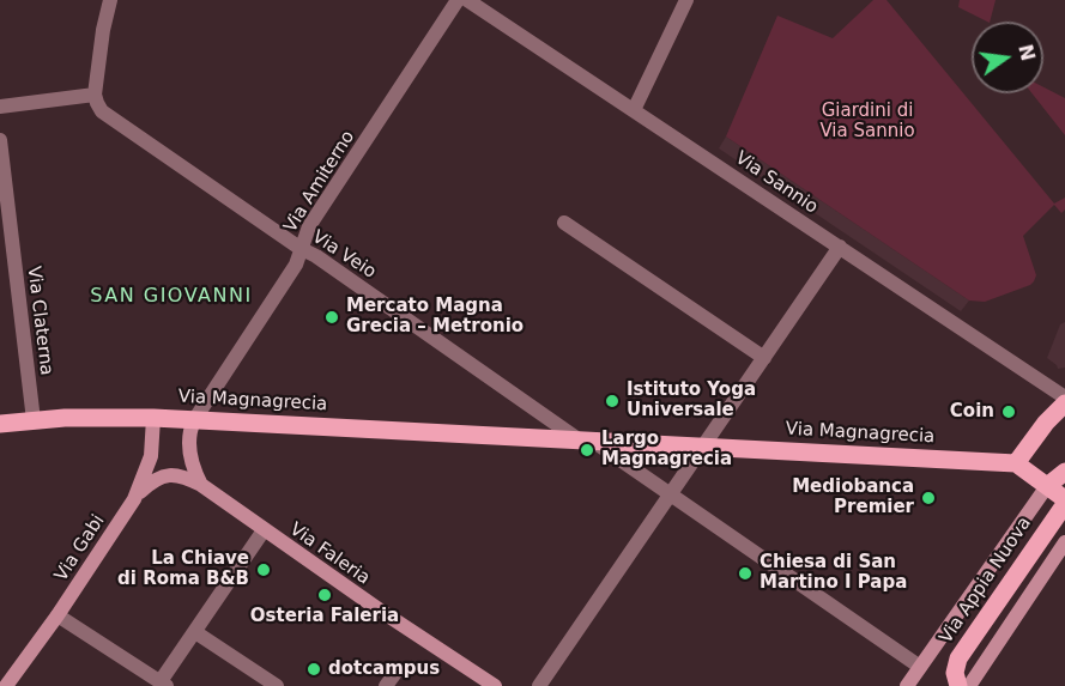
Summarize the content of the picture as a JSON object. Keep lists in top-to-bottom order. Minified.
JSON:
{"streets":{"main road":["Via Magnagrecia","Via Appia Nuova"],"street":["Via Amiterno","Via Sannio","Via Veio","Via Claterna","Via Gabi","Via Faleria"]},"crossings":[["Via Amiterno","Via Veio"],["Via Amiterno","Via Magnagrecia"],["Via Veio","Via Magnagrecia"],["Via Claterna","Via Magnagrecia"],["Via Magnagrecia","Via Gabi"]],"districts":["SAN GIOVANNI"],"parks":["Giardini di Via Sannio"],"places":["Mercato Magna Grecia – Metronio","Istituto Yoga Universale","Coin","Largo Magnagrecia","Mediobanca Premier","La Chiave di Roma B&B","Chiesa di San Martino I Papa","Osteria Faleria","dotcampus"],"north":"right"}
